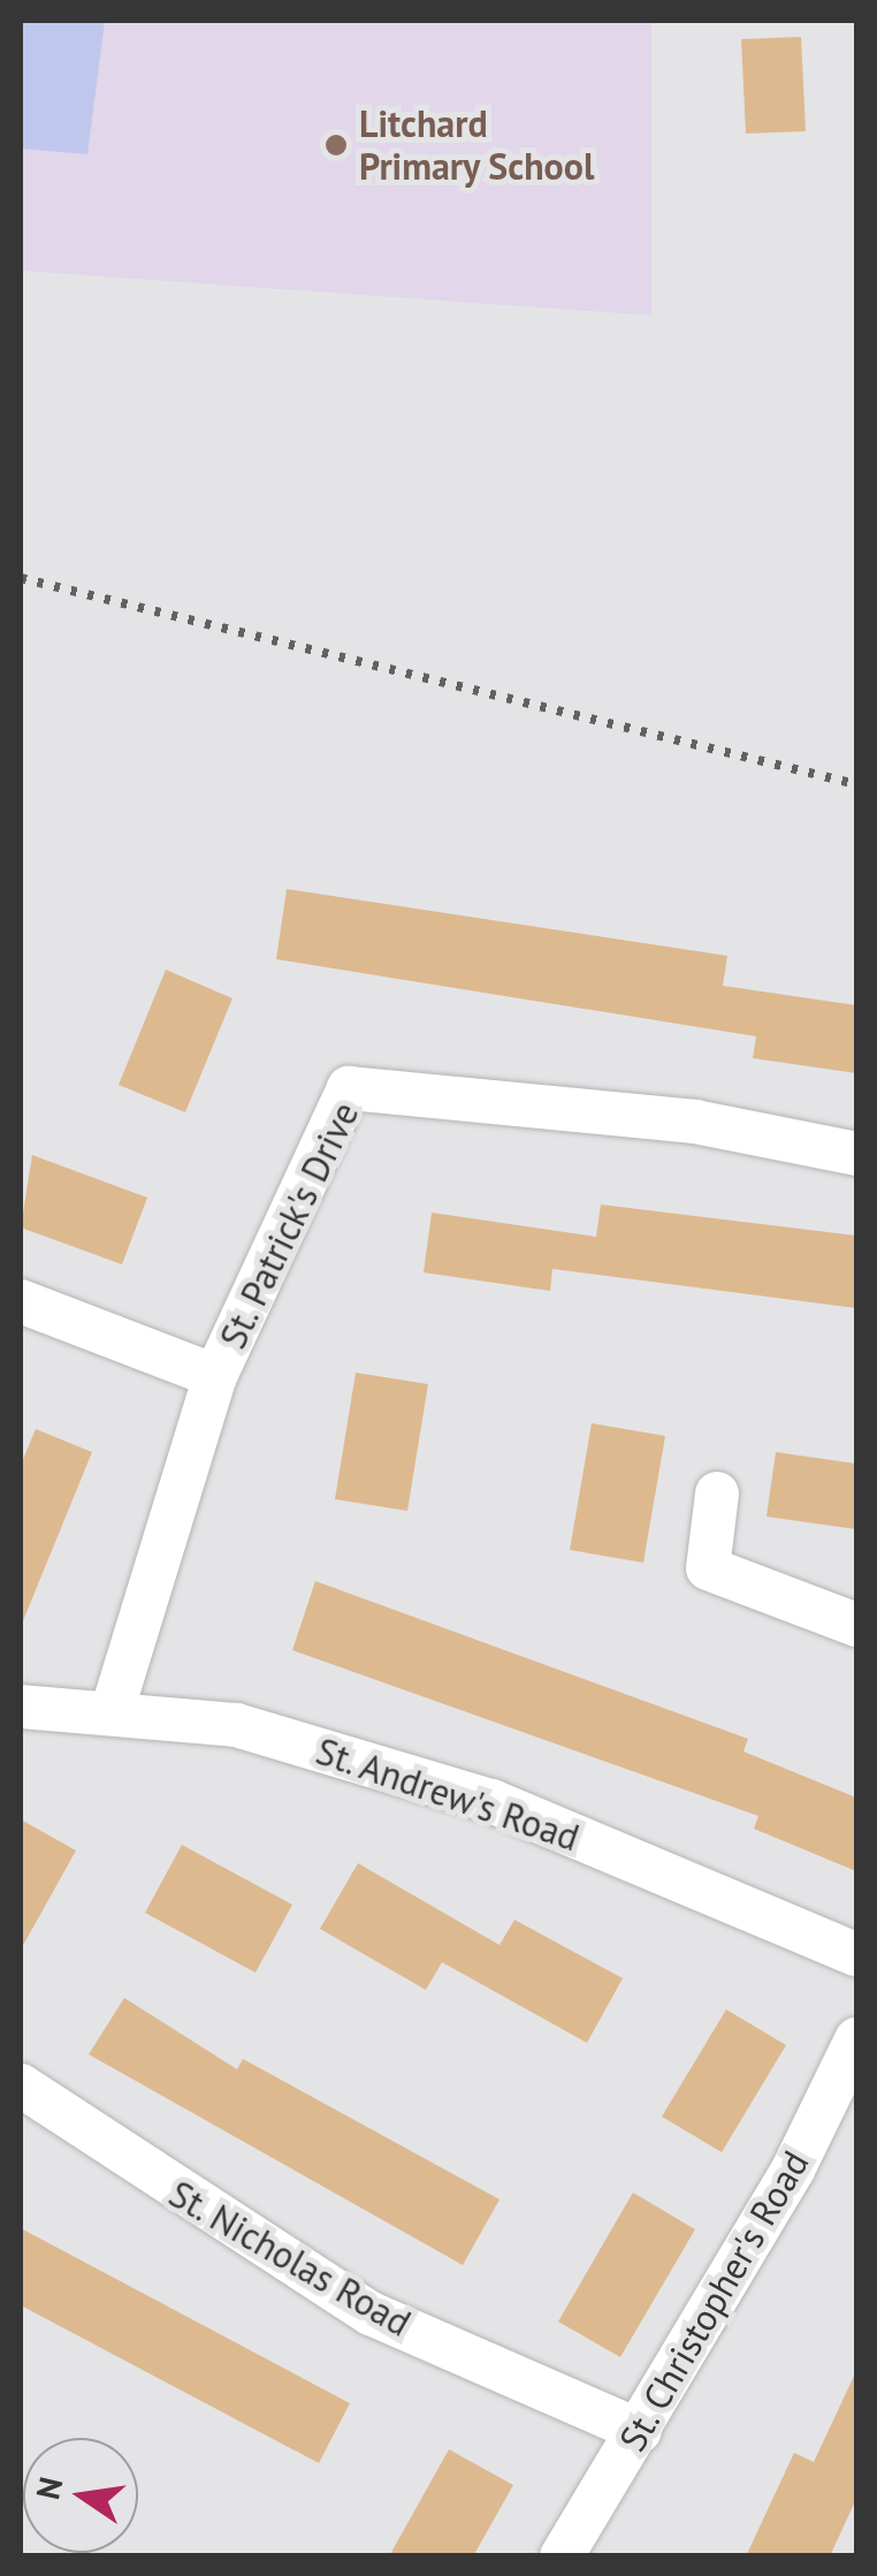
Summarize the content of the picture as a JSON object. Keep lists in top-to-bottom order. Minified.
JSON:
{"streets":{"street":["St. Patrick's Drive","St. Andrew's Road","St. Nicholas Road","St. Christopher's Road"]},"crossings":[["St. Patrick's Drive","St. Andrew's Road"],["St. Nicholas Road","St. Christopher's Road"]],"places":["Litchard Primary School"],"north":"left"}
